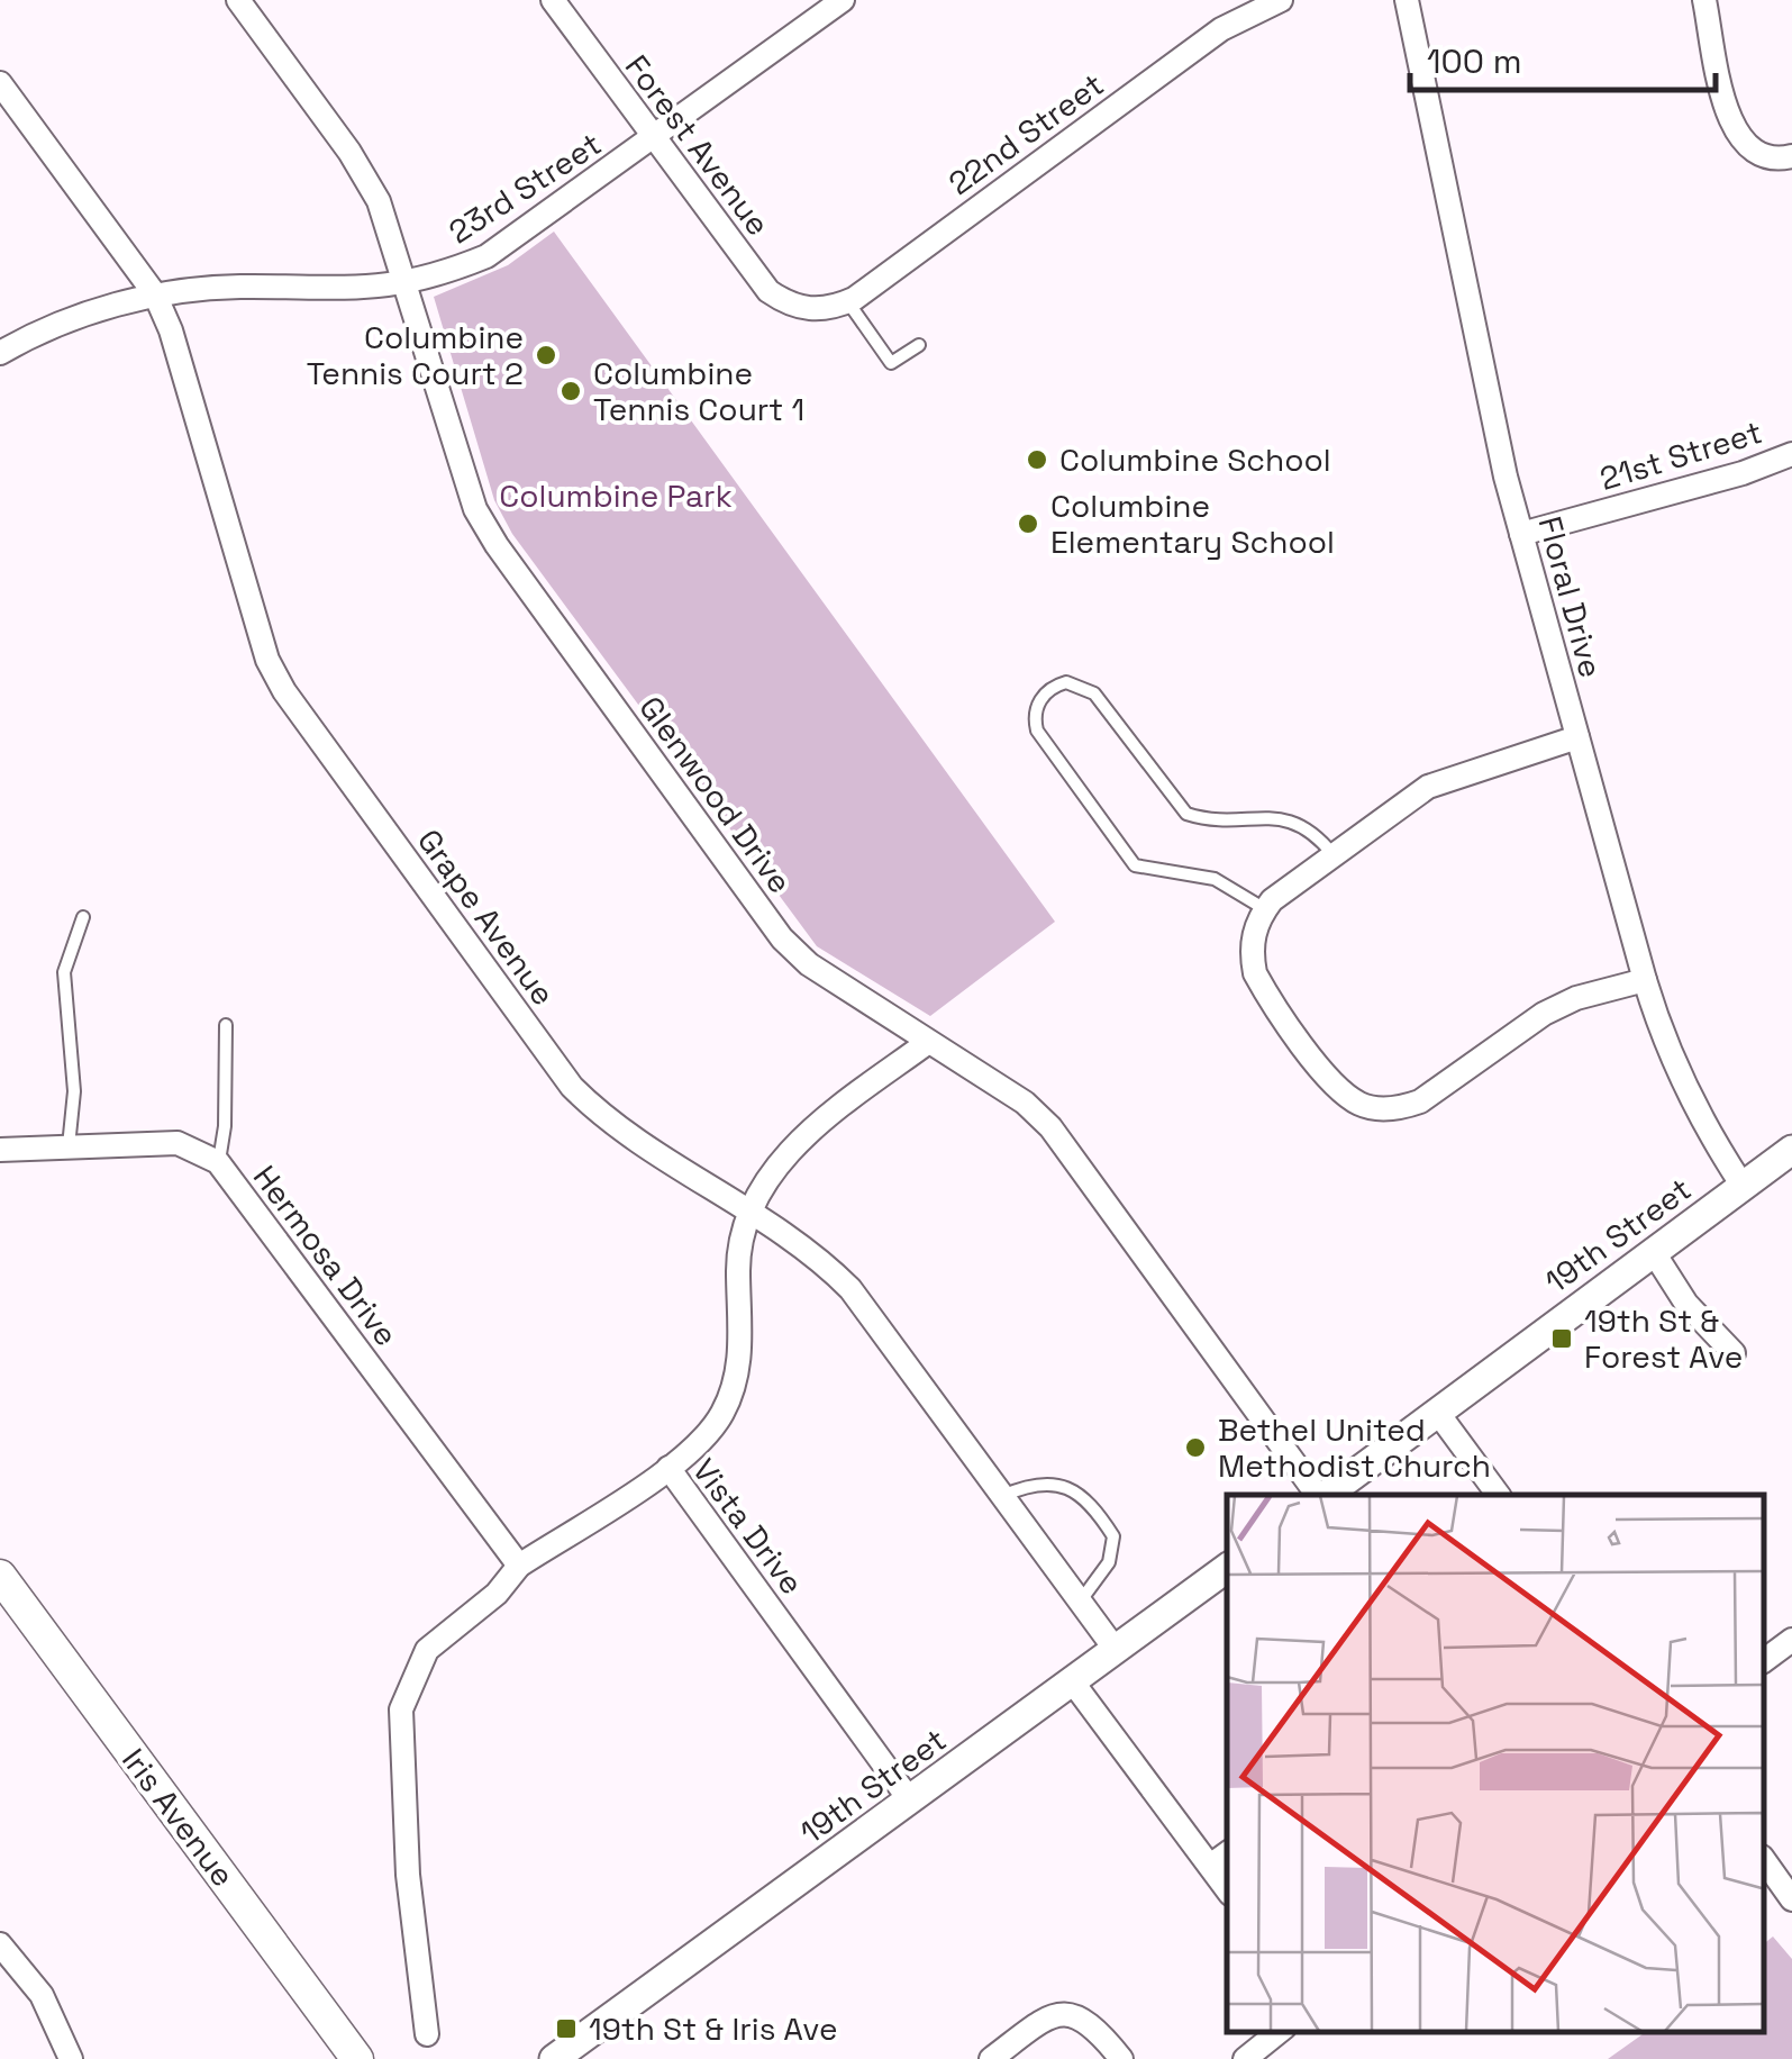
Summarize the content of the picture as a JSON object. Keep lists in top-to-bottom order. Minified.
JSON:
{"streets":{"main road":["Iris Avenue"],"street":["22nd Street","Forest Avenue","23rd Street","21st Street","Floral Drive","Glenwood Drive","Grape Avenue","19th Street","Hermosa Drive","Vista Drive"]},"crossings":[["22nd Street","Forest Avenue"],["Forest Avenue","23rd Street"],["23rd Street","Glenwood Drive"],["23rd Street","Grape Avenue"],["21st Street","Floral Drive"],["Floral Drive","19th Street"],["Grape Avenue","19th Street"],["19th Street","Vista Drive"],["Hermosa Drive","Vista Drive"]],"parks":["Columbine Park"],"places":{"other":["Columbine Tennis Court 2","Columbine Tennis Court 1","Columbine School","Columbine Elementary School","Bethel United Methodist Church"],"transit":["19th St & Forest Ave","19th St & Iris Ave"]},"scale_bar":"100 m"}
